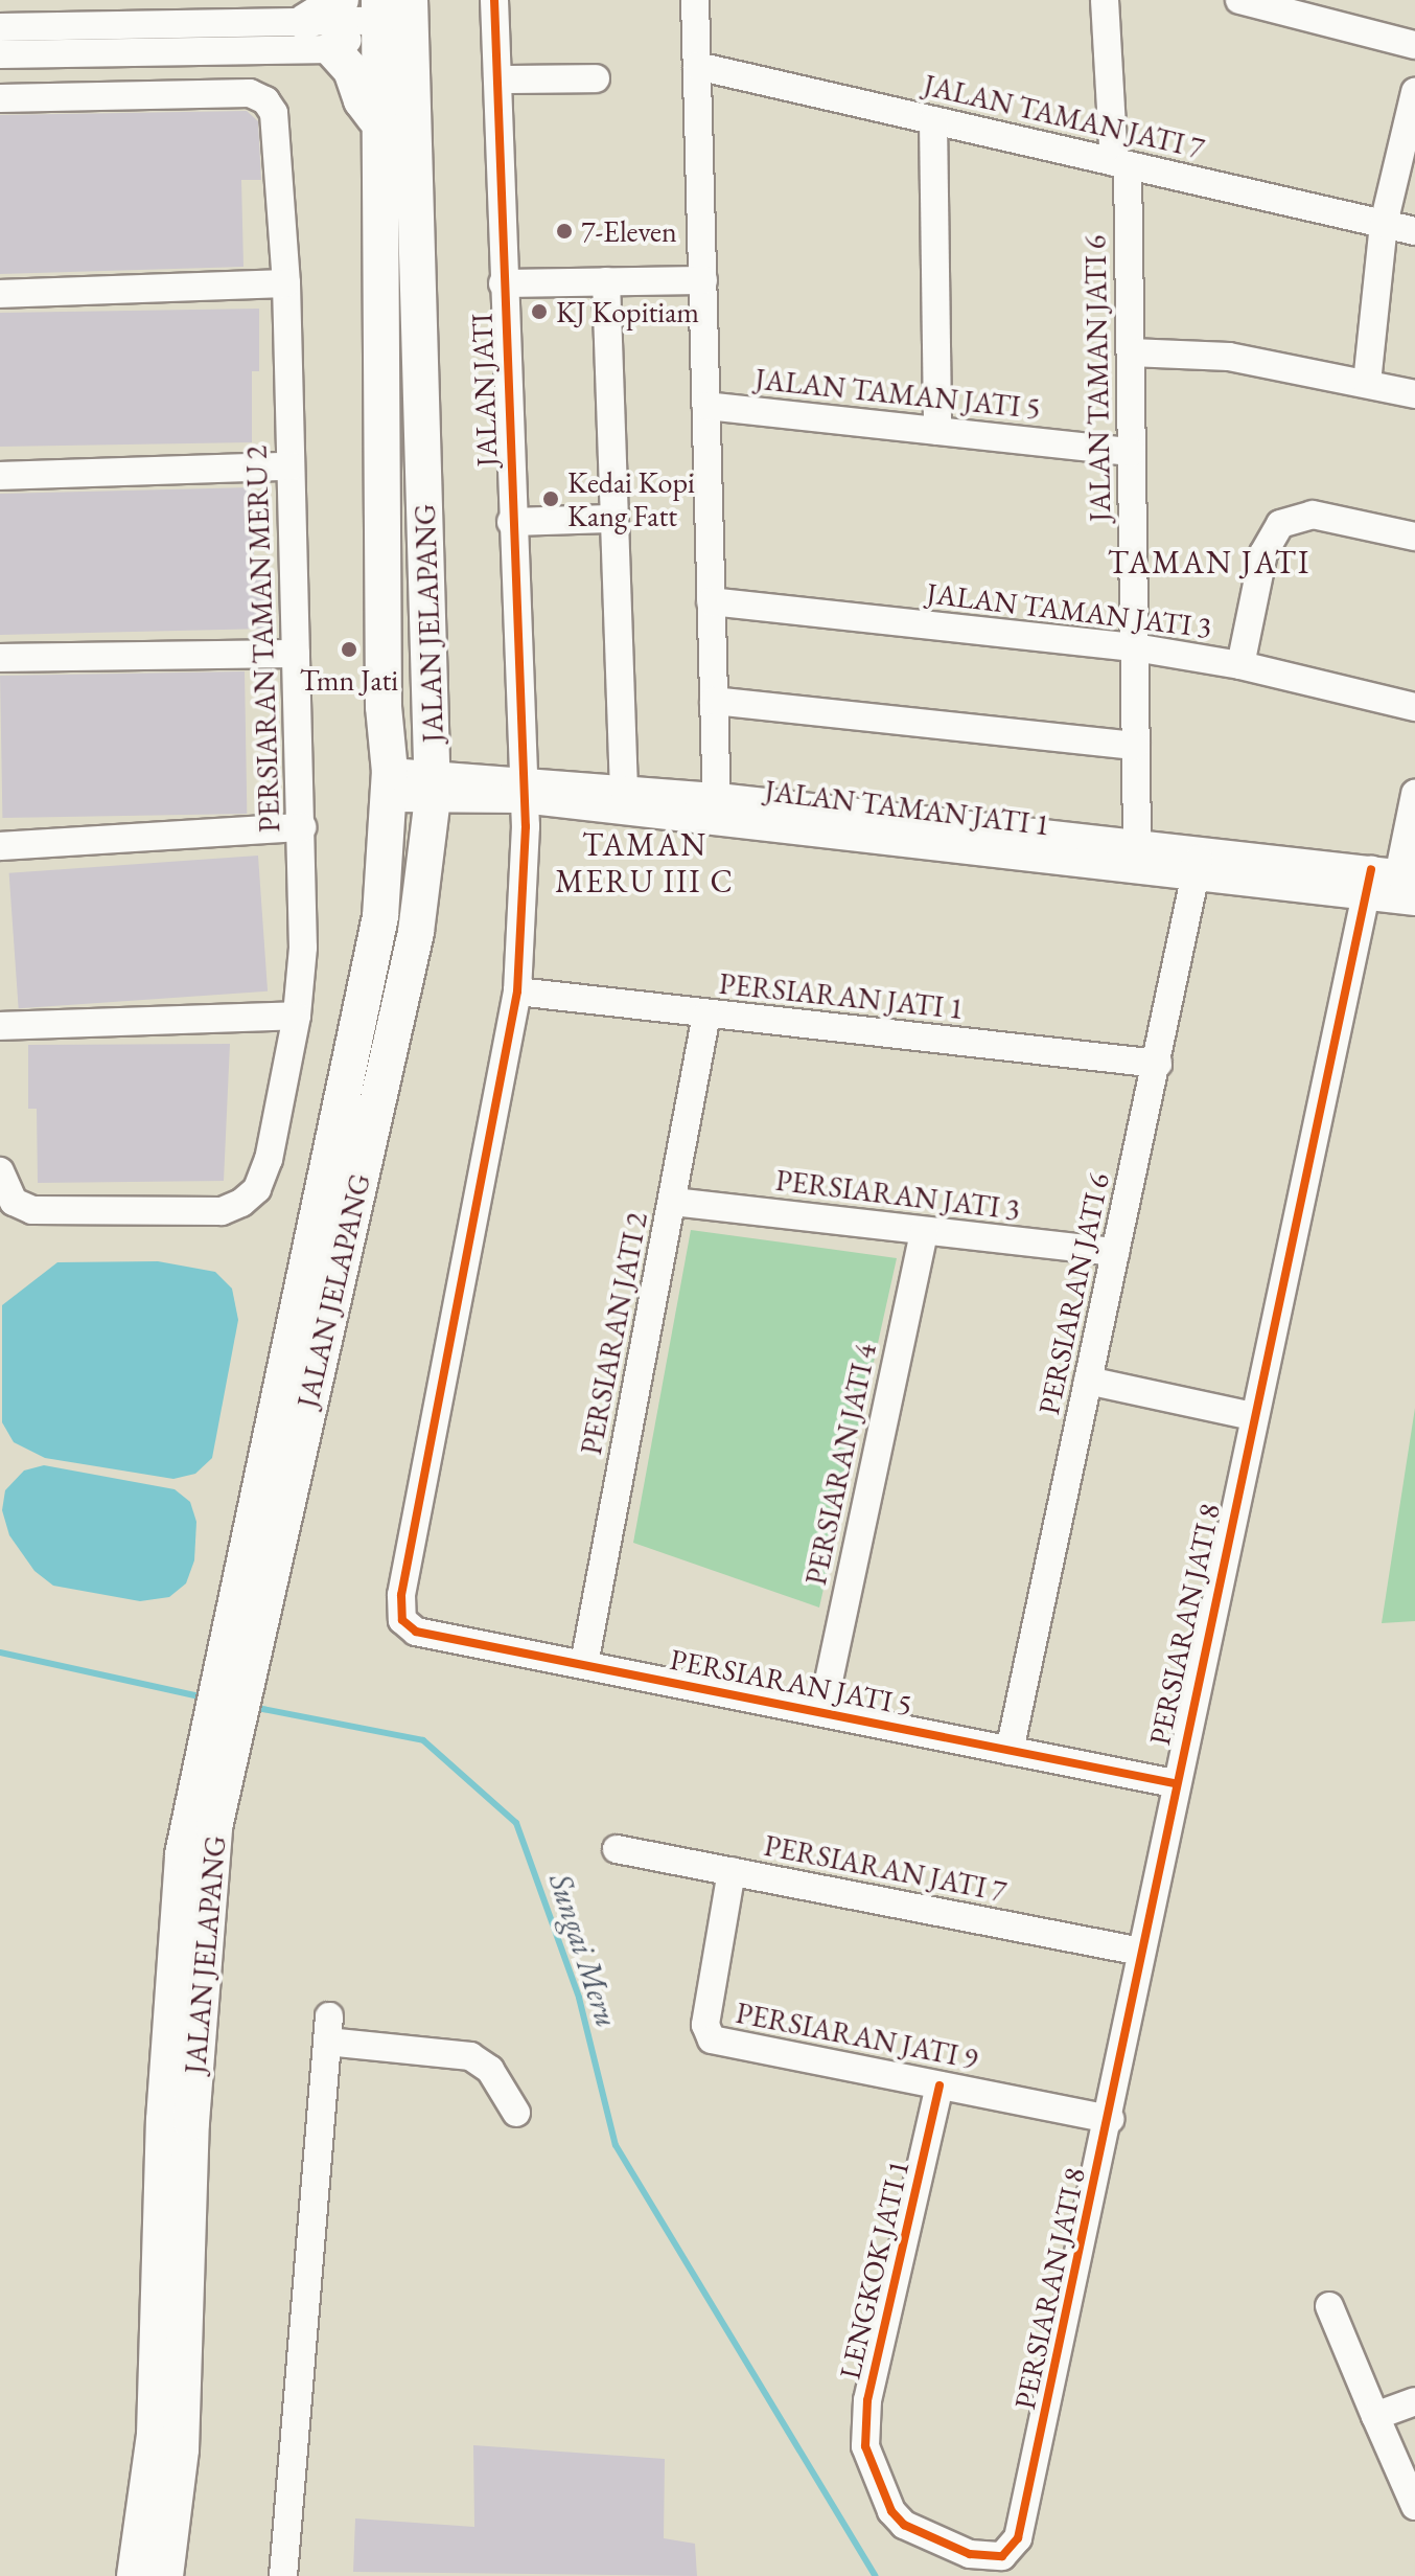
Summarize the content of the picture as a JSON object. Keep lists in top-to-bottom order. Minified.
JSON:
{"streets":{"main road":["JALAN JELAPANG"],"street":["JALAN TAMAN JATI 7","JALAN TAMAN JATI 6","JALAN JATI","JALAN TAMAN JATI 5","JALAN TAMAN JATI 3","PERSIARAN TAMAN MERU 2","JALAN TAMAN JATI 1","PERSIARAN JATI 1","PERSIARAN JATI 3","PERSIARAN JATI 6","PERSIARAN JATI 2","PERSIARAN JATI 4","PERSIARAN JATI 8","PERSIARAN JATI 5","PERSIARAN JATI 7","PERSIARAN JATI 9","LENGKOK JATI 1"]},"crossings":[["JALAN TAMAN JATI 7","JALAN TAMAN JATI 6"],["JALAN TAMAN JATI 6","JALAN TAMAN JATI 5"],["JALAN TAMAN JATI 6","JALAN TAMAN JATI 3"],["JALAN TAMAN JATI 6","JALAN TAMAN JATI 1"],["JALAN JATI","JALAN TAMAN JATI 1"],["JALAN JATI","PERSIARAN JATI 1"],["JALAN JATI","PERSIARAN JATI 5"],["JALAN JELAPANG","JALAN TAMAN JATI 1"],["JALAN TAMAN JATI 1","PERSIARAN JATI 6"],["JALAN TAMAN JATI 1","PERSIARAN JATI 8"],["PERSIARAN JATI 1","PERSIARAN JATI 6"],["PERSIARAN JATI 1","PERSIARAN JATI 2"],["PERSIARAN JATI 3","PERSIARAN JATI 6"],["PERSIARAN JATI 3","PERSIARAN JATI 2"],["PERSIARAN JATI 3","PERSIARAN JATI 4"],["PERSIARAN JATI 6","PERSIARAN JATI 5"],["PERSIARAN JATI 2","PERSIARAN JATI 5"],["PERSIARAN JATI 4","PERSIARAN JATI 5"],["PERSIARAN JATI 8","PERSIARAN JATI 5"],["PERSIARAN JATI 8","PERSIARAN JATI 7"],["PERSIARAN JATI 8","PERSIARAN JATI 9"],["PERSIARAN JATI 8","LENGKOK JATI 1"],["PERSIARAN JATI 7","PERSIARAN JATI 9"],["PERSIARAN JATI 9","LENGKOK JATI 1"]],"districts":["TAMAN JATI","TAMAN MERU III C"],"water":["Sungai Meru"],"places":["7-Eleven","KJ Kopitiam","Kedai Kopi Kang Fatt","Tmn Jati"]}
